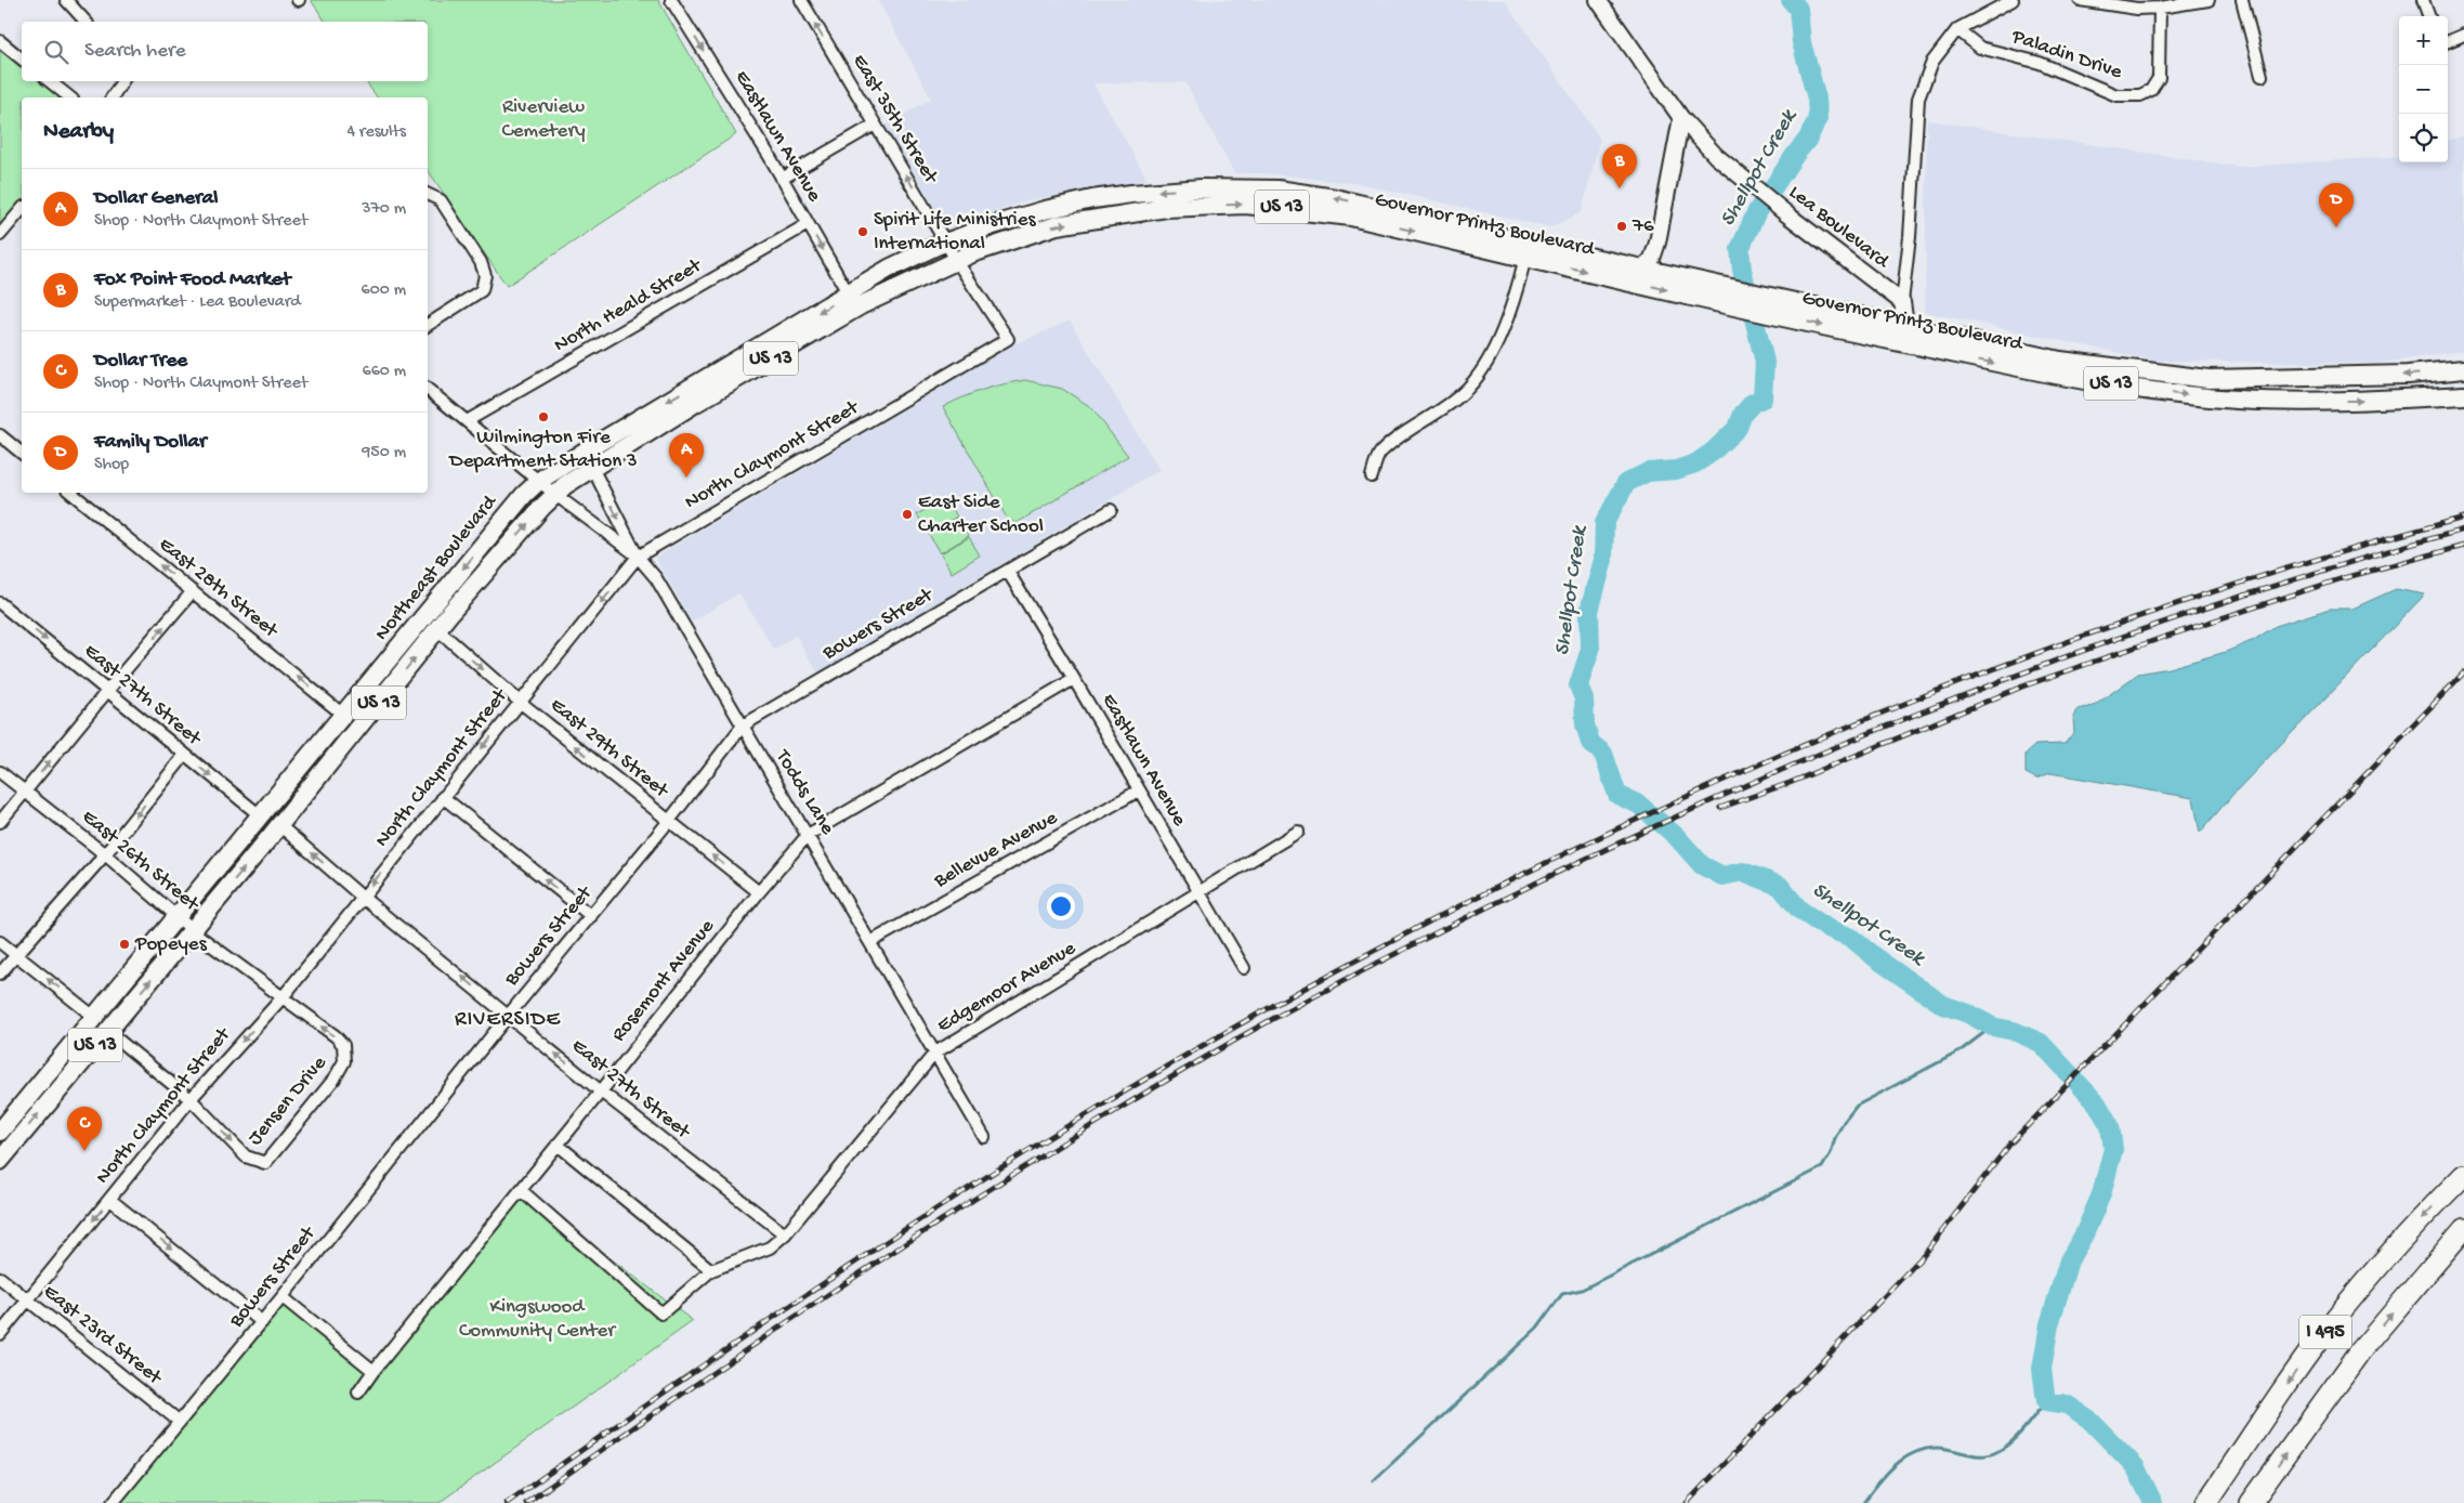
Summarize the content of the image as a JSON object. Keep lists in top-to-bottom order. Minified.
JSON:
{"streets":{"highway":["I 495"],"main road":["US 13","Governor Printz Boulevard","Northeast Boulevard"],"street":["Paladin Drive","East 35th Street","Eastlawn Avenue","Lea Boulevard","North Heald Street","North Claymont Street","East 28th Street","Bowers Street","East 27th Street","East 29th Street","Todds Lane","Bellevue Avenue","East 26th Street","Rosemont Avenue","Edgemoor Avenue","Jensen Drive","East 23rd Street"]},"crossings":[["Paladin Drive","Lea Boulevard"],["East 35th Street","US 13"],["East 35th Street","Governor Printz Boulevard"],["East 35th Street","North Claymont Street"],["Eastlawn Avenue","Governor Printz Boulevard"],["Eastlawn Avenue","North Heald Street"],["Eastlawn Avenue","Northeast Boulevard"],["Eastlawn Avenue","Bowers Street"],["Eastlawn Avenue","Bellevue Avenue"],["Eastlawn Avenue","Rosemont Avenue"],["Eastlawn Avenue","Edgemoor Avenue"],["US 13","Governor Printz Boulevard"],["Governor Printz Boulevard","Northeast Boulevard"],["Governor Printz Boulevard","Todds Lane"],["North Claymont Street","East 27th Street"],["North Claymont Street","East 29th Street"],["North Claymont Street","Todds Lane"],["North Claymont Street","East 26th Street"],["North Claymont Street","Jensen Drive"],["North Claymont Street","East 23rd Street"],["Northeast Boulevard","East 28th Street"],["Northeast Boulevard","East 27th Street"],["Northeast Boulevard","East 29th Street"],["Northeast Boulevard","East 26th Street"],["Bowers Street","East 27th Street"],["Bowers Street","East 29th Street"],["Bowers Street","Todds Lane"],["Bowers Street","East 23rd Street"],["East 27th Street","Rosemont Avenue"],["East 27th Street","Edgemoor Avenue"],["East 29th Street","Rosemont Avenue"],["Todds Lane","Bellevue Avenue"],["Todds Lane","Rosemont Avenue"],["Todds Lane","Edgemoor Avenue"],["East 26th Street","Jensen Drive"]],"one_way":["East 35th Street","Eastlawn Avenue","North Claymont Street","East 28th Street"],"districts":["RIVERSIDE"],"water":["Shellpot Creek"],"parks":["Riverview Cemetery","Kingswood Community Center"],"places":["76","Spirit Life Ministries International","Wilmington Fire Department Station 3","East Side Charter School","Popeyes"],"page":{"map_buttons":["+","−"],"search":"Search here","heading":["Nearby","4 results"],"pins":["B","D","A","C"],"list":[{"mark":"A","name":"Dollar General","note":"Shop · North Claymont Street","value":"370 m"},{"mark":"B","name":"Fox Point Food Market","note":"Supermarket · Lea Boulevard","value":"600 m"},{"mark":"C","name":"Dollar Tree","note":"Shop · North Claymont Street","value":"660 m"},{"mark":"D","name":"Family Dollar","note":"Shop","value":"950 m"}]}}
